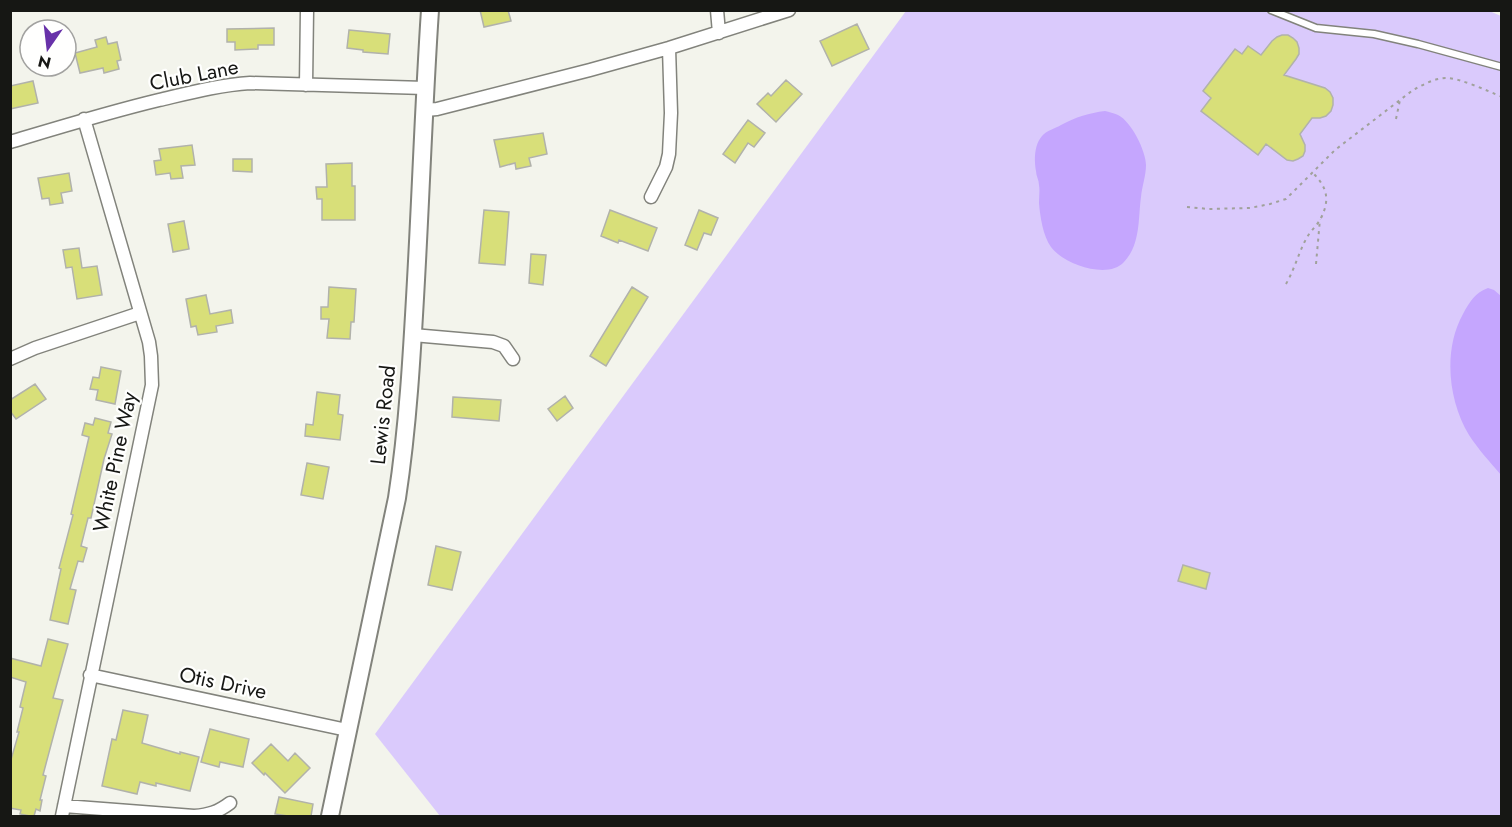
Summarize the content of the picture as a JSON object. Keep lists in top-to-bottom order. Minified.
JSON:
{"streets":{"street":["Club Lane","Lewis Road","White Pine Way","Otis Drive"]},"crossings":[["Club Lane","Lewis Road"],["Club Lane","White Pine Way"],["Lewis Road","Otis Drive"],["White Pine Way","Otis Drive"]],"north":"bottom"}
